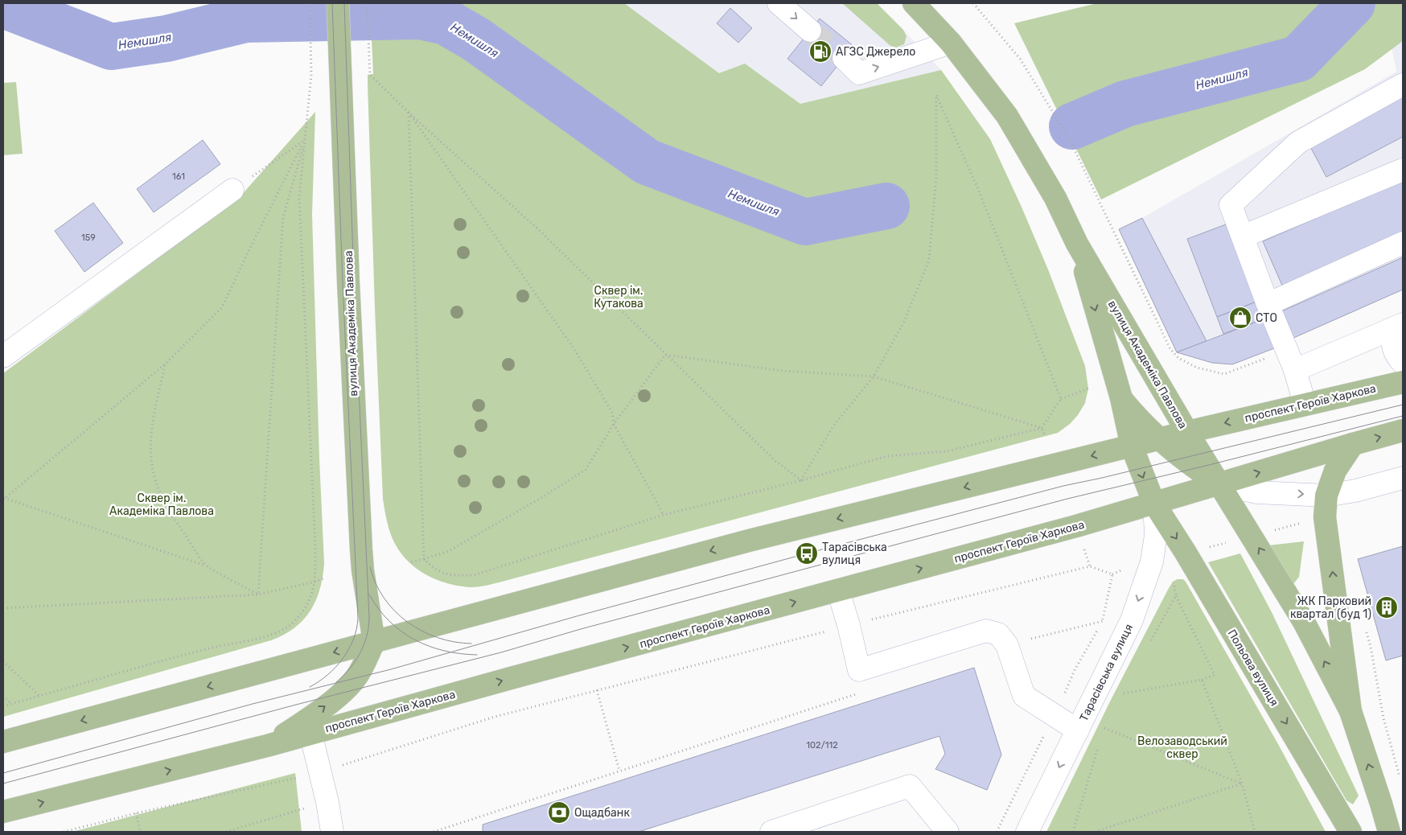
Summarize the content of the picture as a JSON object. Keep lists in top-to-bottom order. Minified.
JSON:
{"streets":{"main road":["вулиця Академіка Павлова","проспект Героїв Харкова","Польова вулиця"],"street":["Тарасівська вулиця"]},"crossings":[["вулиця Академіка Павлова","проспект Героїв Харкова"],["вулиця Академіка Павлова","Польова вулиця"],["вулиця Академіка Павлова","Тарасівська вулиця"],["проспект Героїв Харкова","Польова вулиця"],["проспект Героїв Харкова","Тарасівська вулиця"],["Польова вулиця","Тарасівська вулиця"]],"one_way":["Тарасівська вулиця"],"water":["Немишля"],"parks":["Сквер ім. Кутакова","Сквер ім. Академіка Павлова","Велозаводський сквер"],"places":{"fuel station":["АГЗС Джерело"],"shop":["СТО"],"bus stop":["Тарасівська вулиця"],"building":["ЖК Парковий квартал (буд 1)"],"bank":["Ощадбанк"]},"house_numbers":["161","159","102/112"]}
